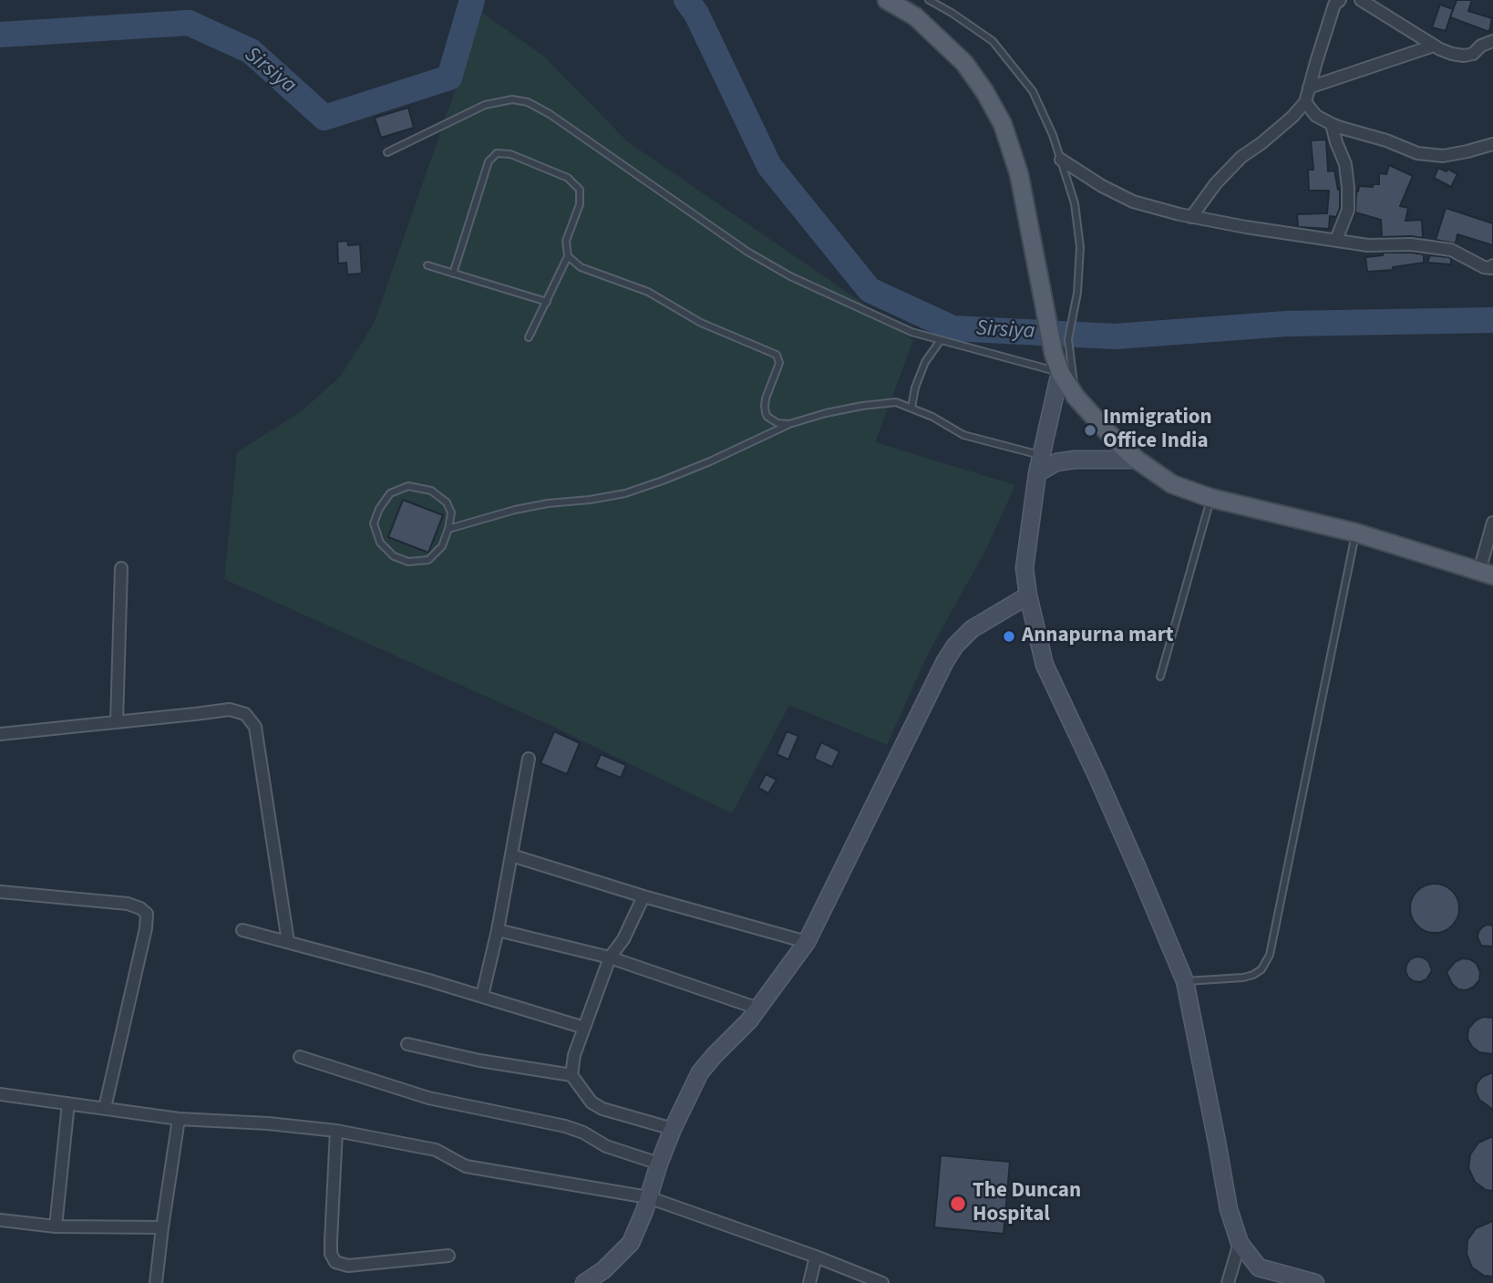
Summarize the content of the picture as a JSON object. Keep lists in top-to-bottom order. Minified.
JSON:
{"water":["Sirsiya"],"places":["Inmigration Office India","Annapurna mart","The Duncan Hospital"]}
